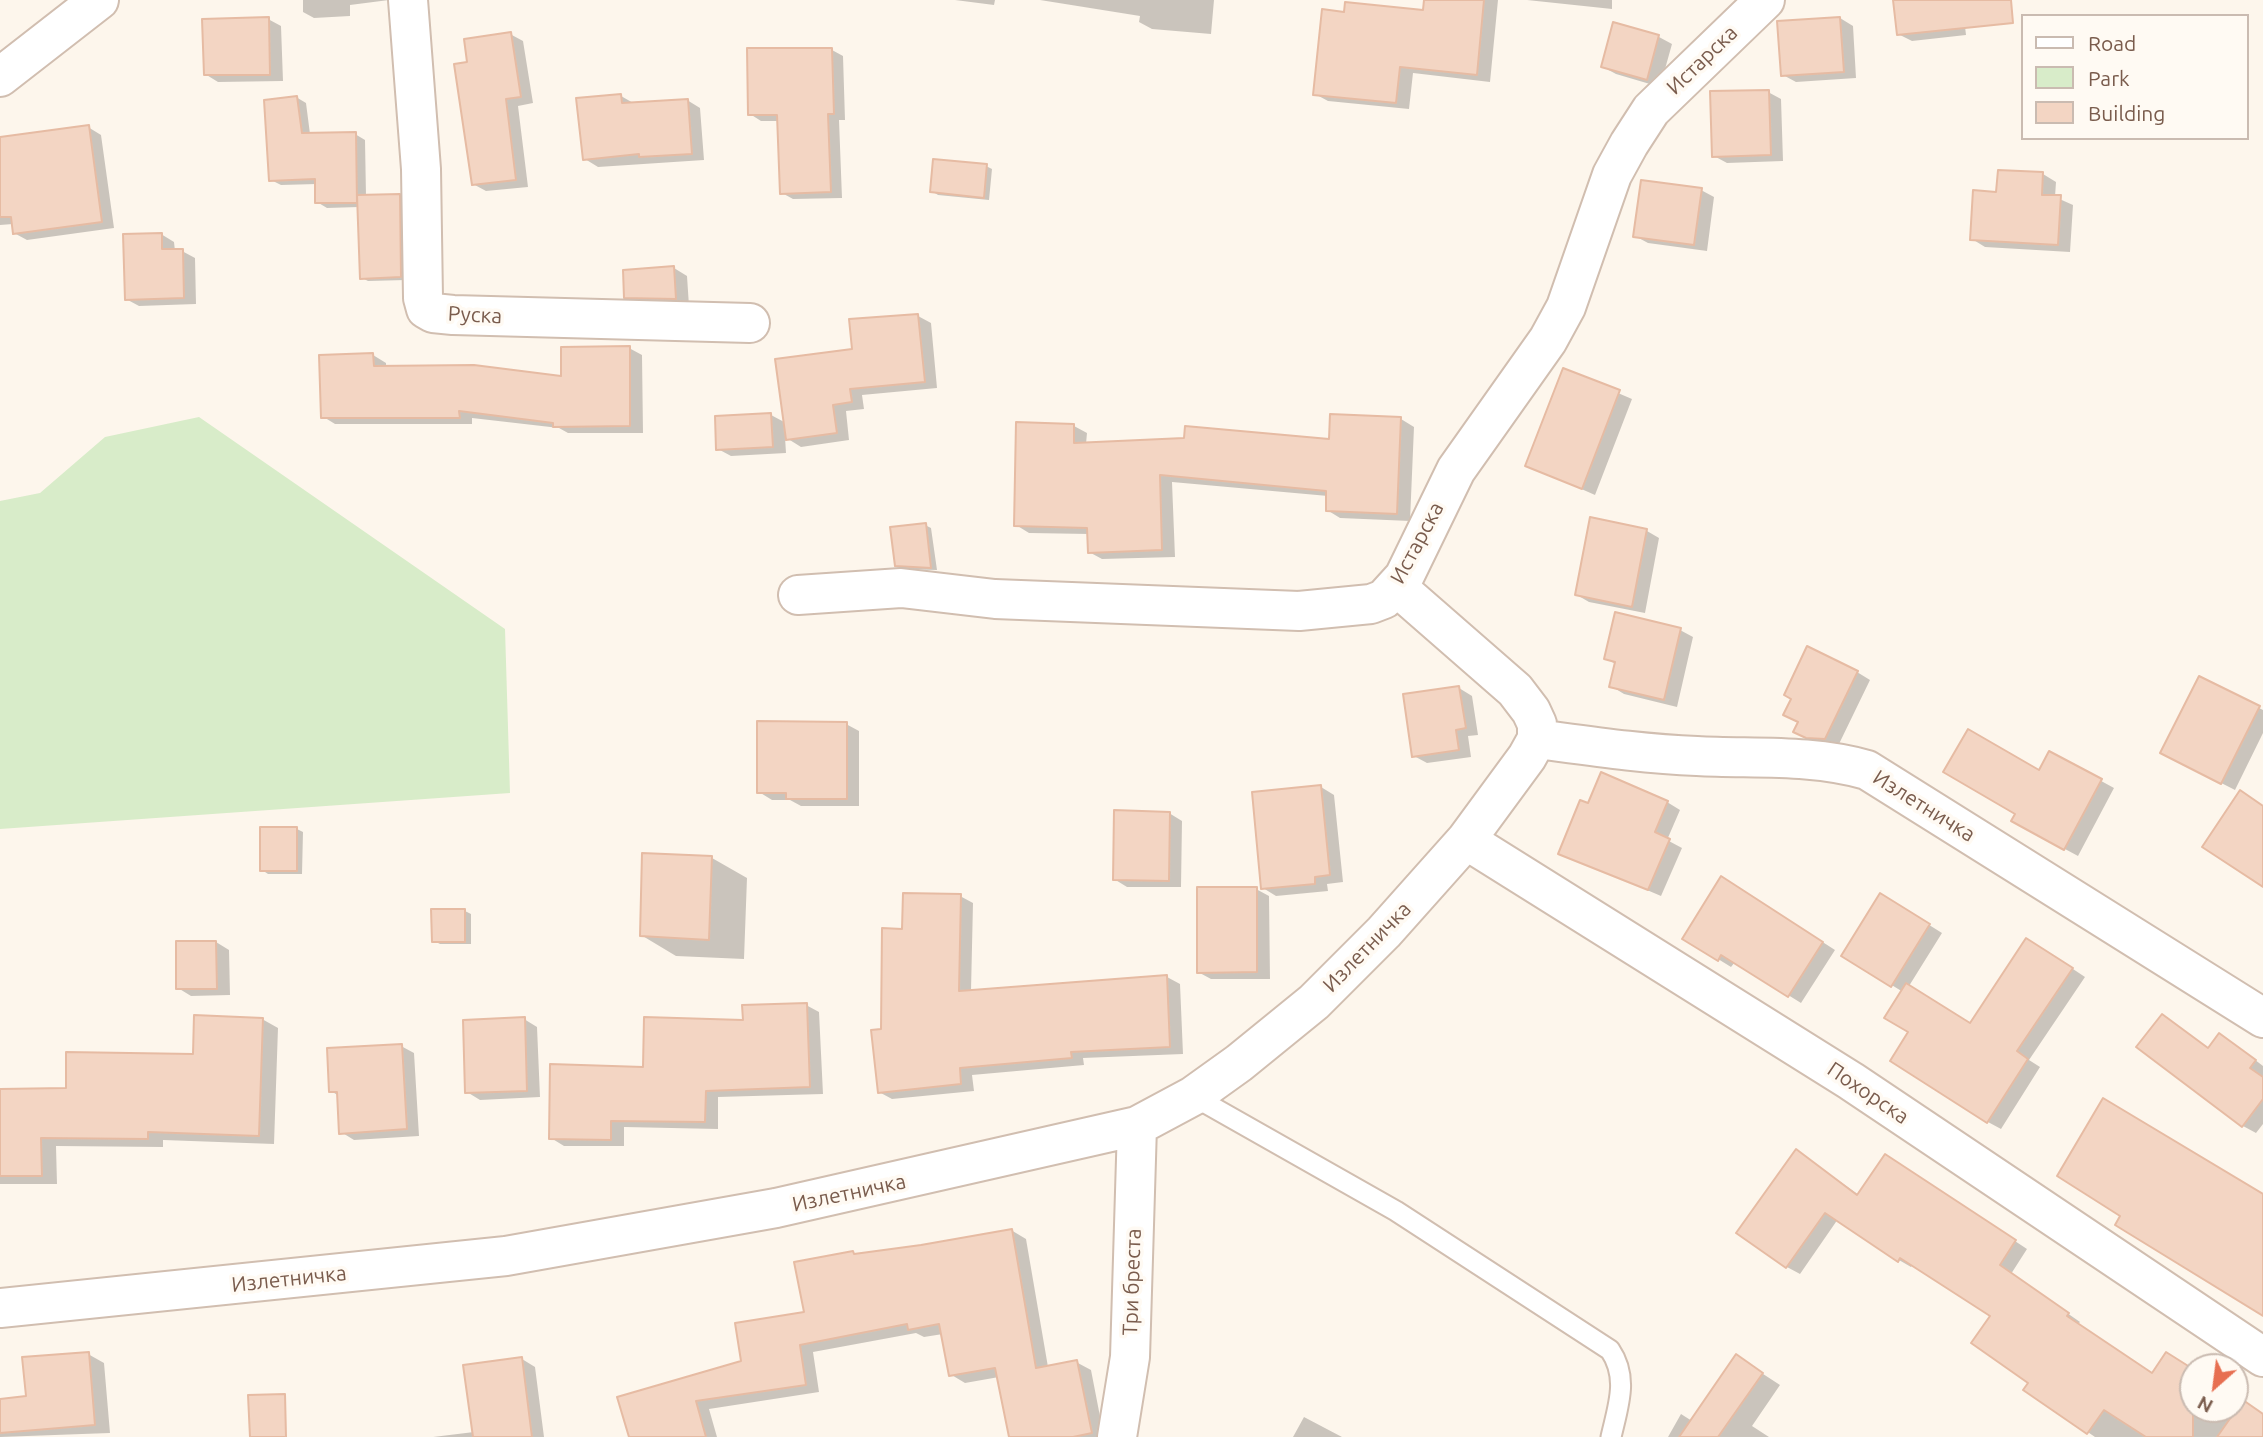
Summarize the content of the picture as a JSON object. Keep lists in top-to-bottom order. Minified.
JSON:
{"streets":{"street":["Истарска","Руска","Излетничка","Похорска","Три бреста"]},"crossings":[["Излетничка","Похорска"],["Излетничка","Три бреста"]],"legend":["Road","Park","Building"],"north":"bottom left"}
